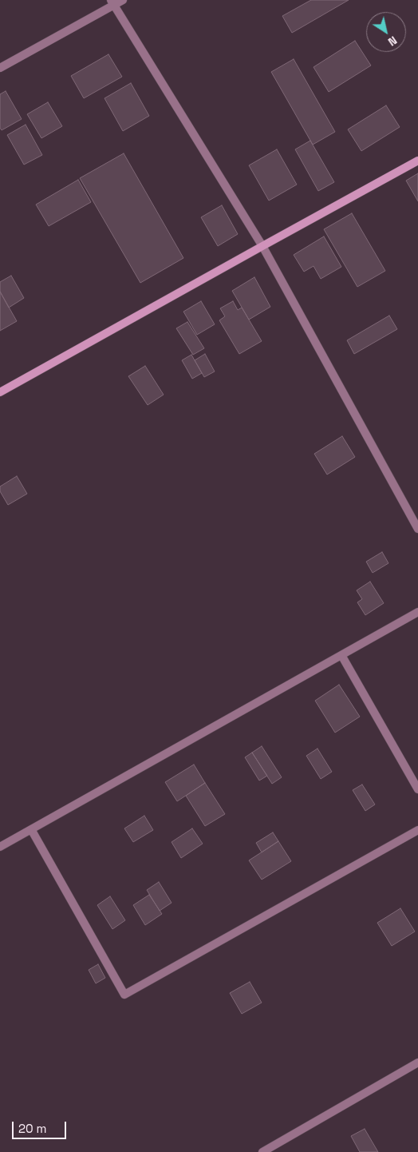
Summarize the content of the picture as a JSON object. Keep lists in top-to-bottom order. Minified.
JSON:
{"scale_bar":"20 m","north":"bottom right"}
